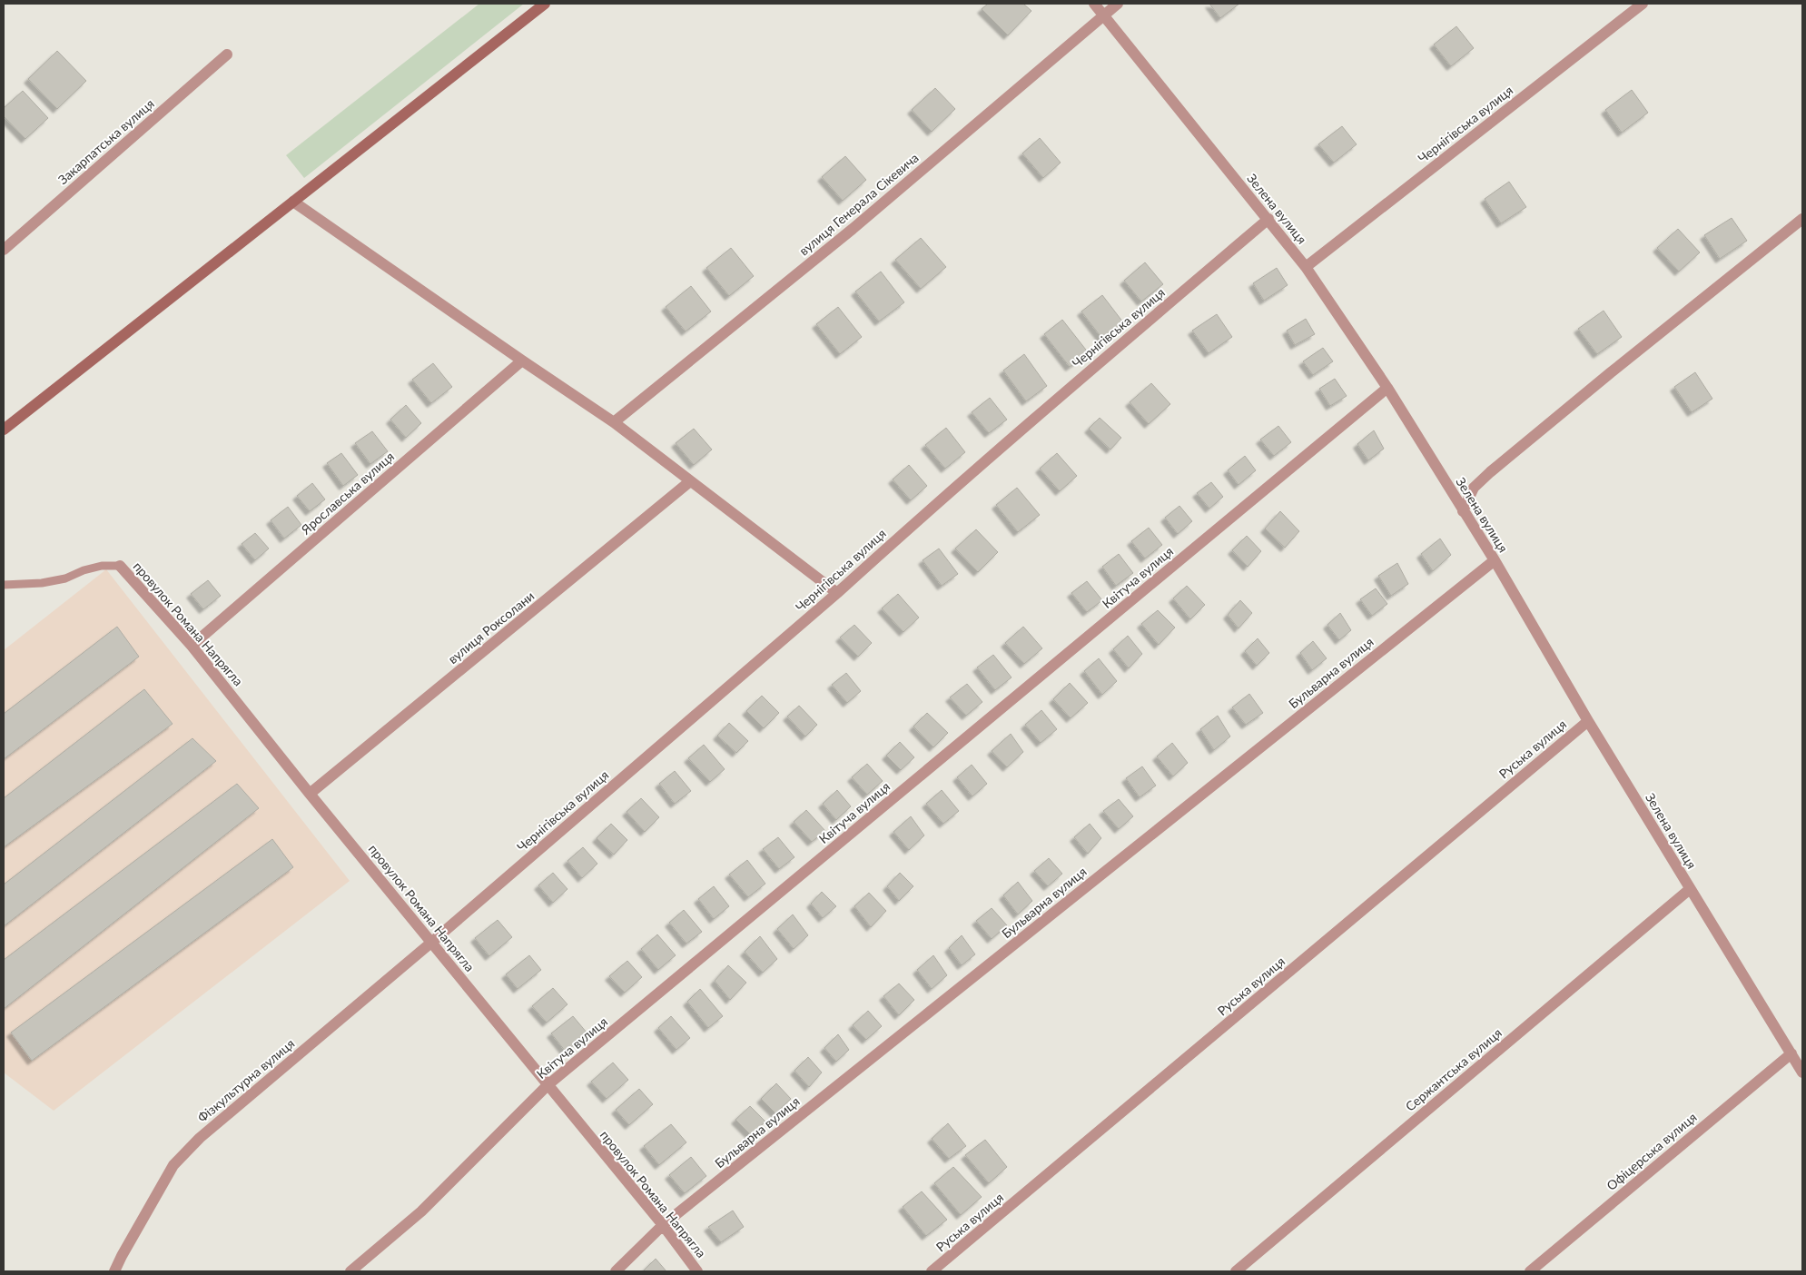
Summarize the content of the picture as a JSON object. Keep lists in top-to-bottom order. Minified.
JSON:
{"streets":{"street":["Чернігівська вулиця","Закарпатська вулиця","вулиця Генерала Сікевича","Зелена вулиця","Ярославська вулиця","Квітуча вулиця","провулок Романа Напрягла","вулиця Роксолани","Бульварна вулиця","Руська вулиця","Сержантська вулиця","Фізкультурна вулиця","Офіцерська вулиця"]},"crossings":[["Чернігівська вулиця","Зелена вулиця"],["Чернігівська вулиця","провулок Романа Напрягла"],["Чернігівська вулиця","Фізкультурна вулиця"],["вулиця Генерала Сікевича","Зелена вулиця"],["Зелена вулиця","Квітуча вулиця"],["Зелена вулиця","Бульварна вулиця"],["Зелена вулиця","Руська вулиця"],["Зелена вулиця","Сержантська вулиця"],["Зелена вулиця","Офіцерська вулиця"],["Ярославська вулиця","провулок Романа Напрягла"],["Квітуча вулиця","провулок Романа Напрягла"],["провулок Романа Напрягла","вулиця Роксолани"],["провулок Романа Напрягла","Бульварна вулиця"],["провулок Романа Напрягла","Фізкультурна вулиця"]]}
